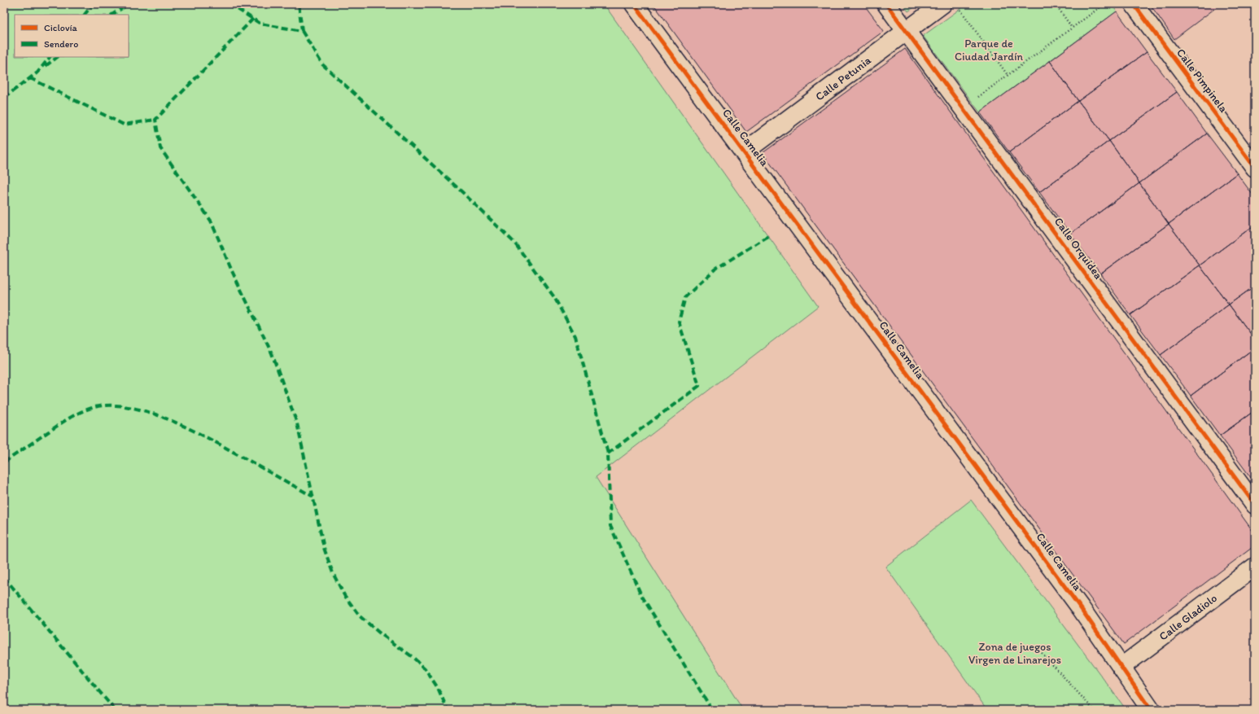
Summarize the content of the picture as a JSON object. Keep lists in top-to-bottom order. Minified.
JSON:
{"streets":{"street":["Calle Petunia","Calle Pimpinela","Calle Camelia","Calle Orquídea","Calle Gladiolo"]},"crossings":[["Calle Petunia","Calle Camelia"],["Calle Petunia","Calle Orquídea"],["Calle Camelia","Calle Gladiolo"]],"parks":["Parque de Ciudad Jardín","Zona de juegos Virgen de Linarejos"],"legend":["Ciclovía","Sendero"]}
